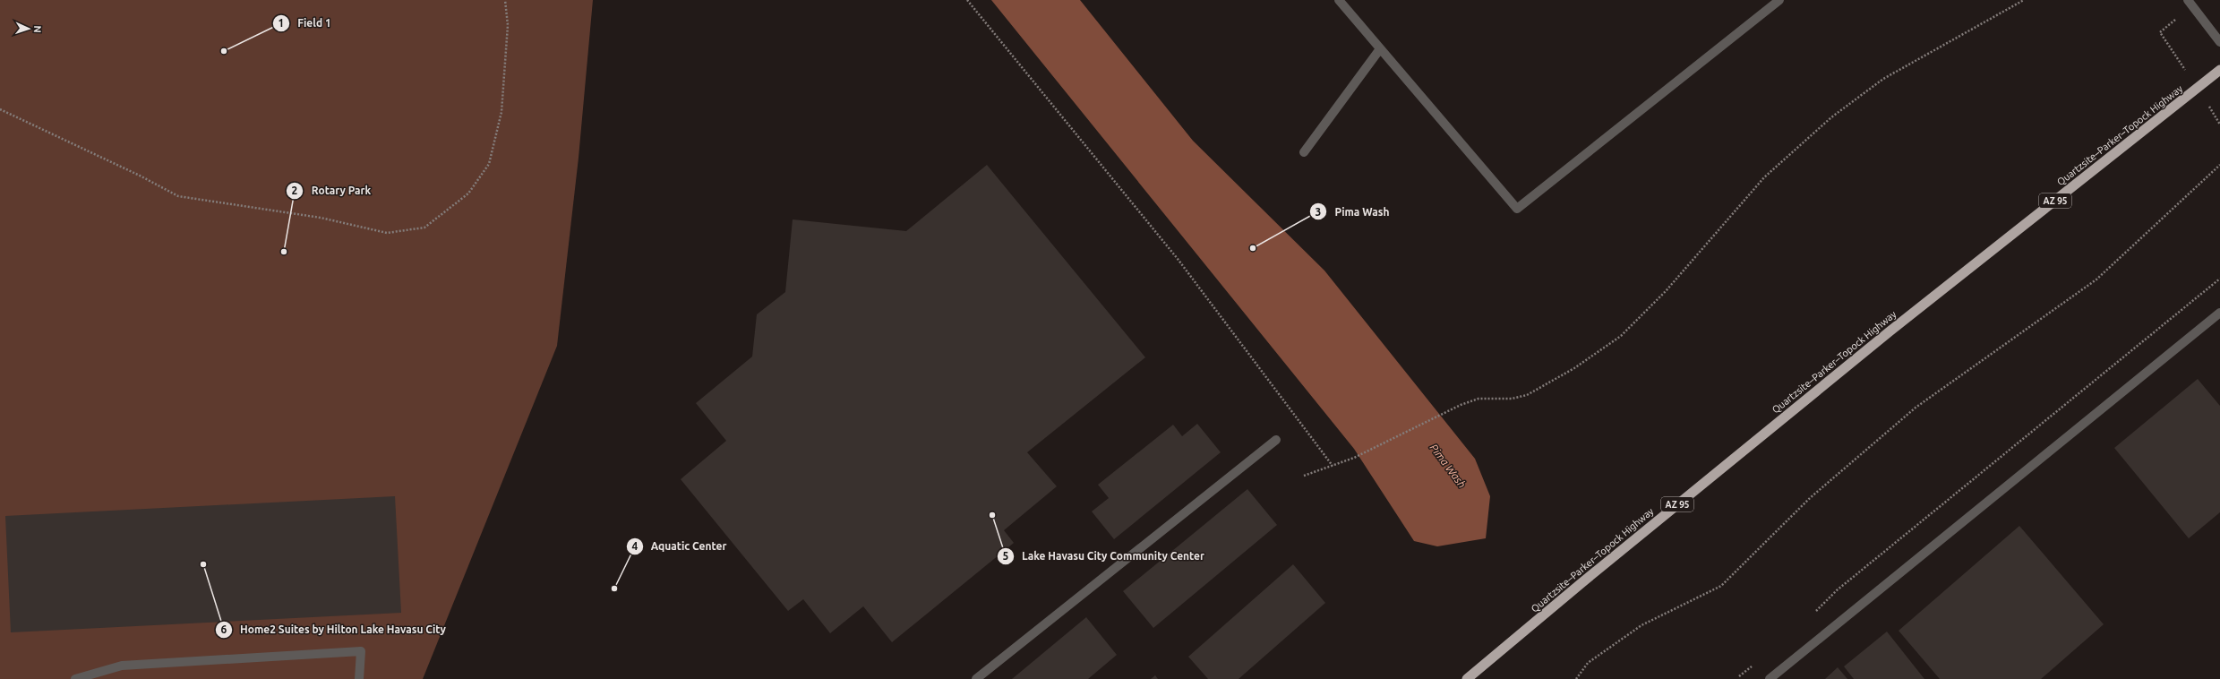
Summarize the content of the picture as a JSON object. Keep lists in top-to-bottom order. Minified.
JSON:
{"streets":{"highway":["Quartzsite–Parker–Topock Highway","AZ 95"]},"water":["Pima Wash"],"places":["Field 1","Pima Wash","Rotary Park","Lake Havasu City Community Center","Home2 Suites by Hilton Lake Havasu City","Aquatic Center"],"north":"right"}
